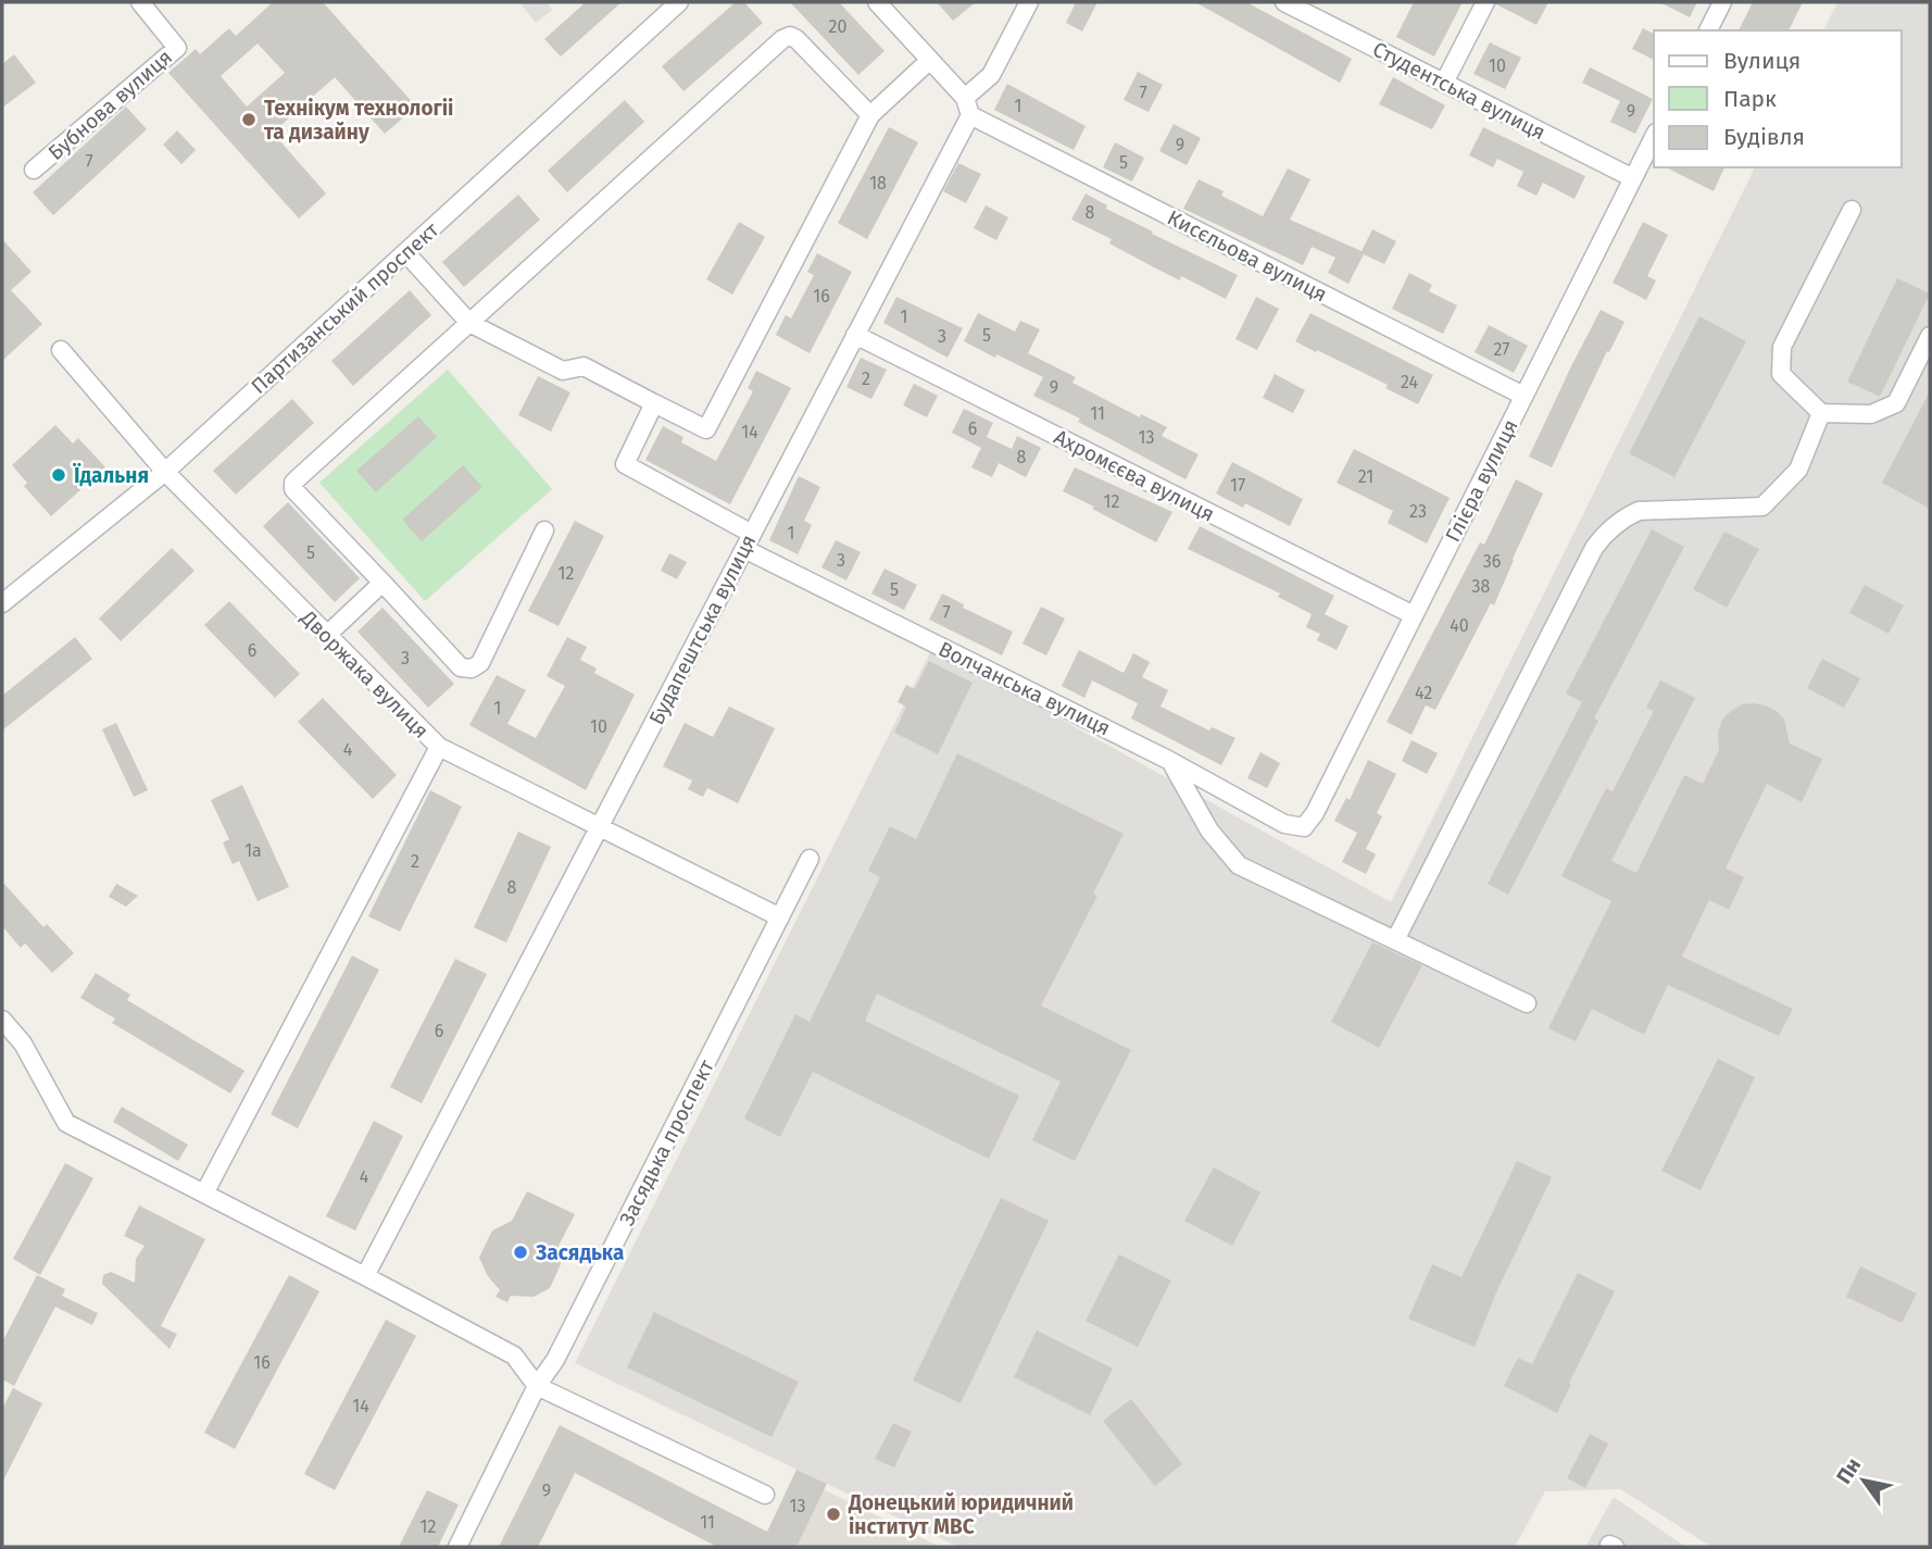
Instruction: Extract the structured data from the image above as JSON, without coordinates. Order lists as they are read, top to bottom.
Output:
{
  "streets": {
    "street": [
      "Студентська вулиця",
      "Бубнова вулиця",
      "Кисєльова вулиця",
      "Партизанський проспект",
      "Ахромєєва вулиця",
      "Глієра вулиця",
      "Будапештська вулиця",
      "Дворжака вулиця",
      "Волчанська вулиця",
      "Засядька проспект"
    ]
  },
  "crossings": [
    ["Студентська вулиця", "Глієра вулиця"],
    ["Кисєльова вулиця", "Глієра вулиця"],
    ["Кисєльова вулиця", "Будапештська вулиця"],
    ["Партизанський проспект", "Дворжака вулиця"],
    ["Ахромєєва вулиця", "Глієра вулиця"],
    ["Ахромєєва вулиця", "Будапештська вулиця"],
    ["Глієра вулиця", "Волчанська вулиця"],
    ["Будапештська вулиця", "Дворжака вулиця"],
    ["Будапештська вулиця", "Волчанська вулиця"],
    ["Дворжака вулиця", "Засядька проспект"]
  ],
  "places": [
    "Технікум технологіі та дизайну",
    "Їдальня",
    "Засядька",
    "Донецький юридичний інститут МВС"
  ],
  "house_numbers": [
    "20",
    "10",
    "7",
    "1",
    "9",
    "9",
    "7",
    "5",
    "18",
    "8",
    "16",
    "1",
    "5",
    "3",
    "27",
    "2",
    "24",
    "9",
    "11",
    "6",
    "14",
    "13",
    "8",
    "21",
    "17",
    "12",
    "23",
    "1",
    "5",
    "3",
    "36",
    "12",
    "38",
    "5",
    "7",
    "40",
    "6",
    "3",
    "42",
    "1",
    "10",
    "4",
    "1а",
    "2",
    "8",
    "6",
    "4",
    "16",
    "14",
    "9",
    "13",
    "11",
    "12"
  ],
  "legend": ["Вулиця", "Парк", "Будівля"],
  "north": "top left"
}
